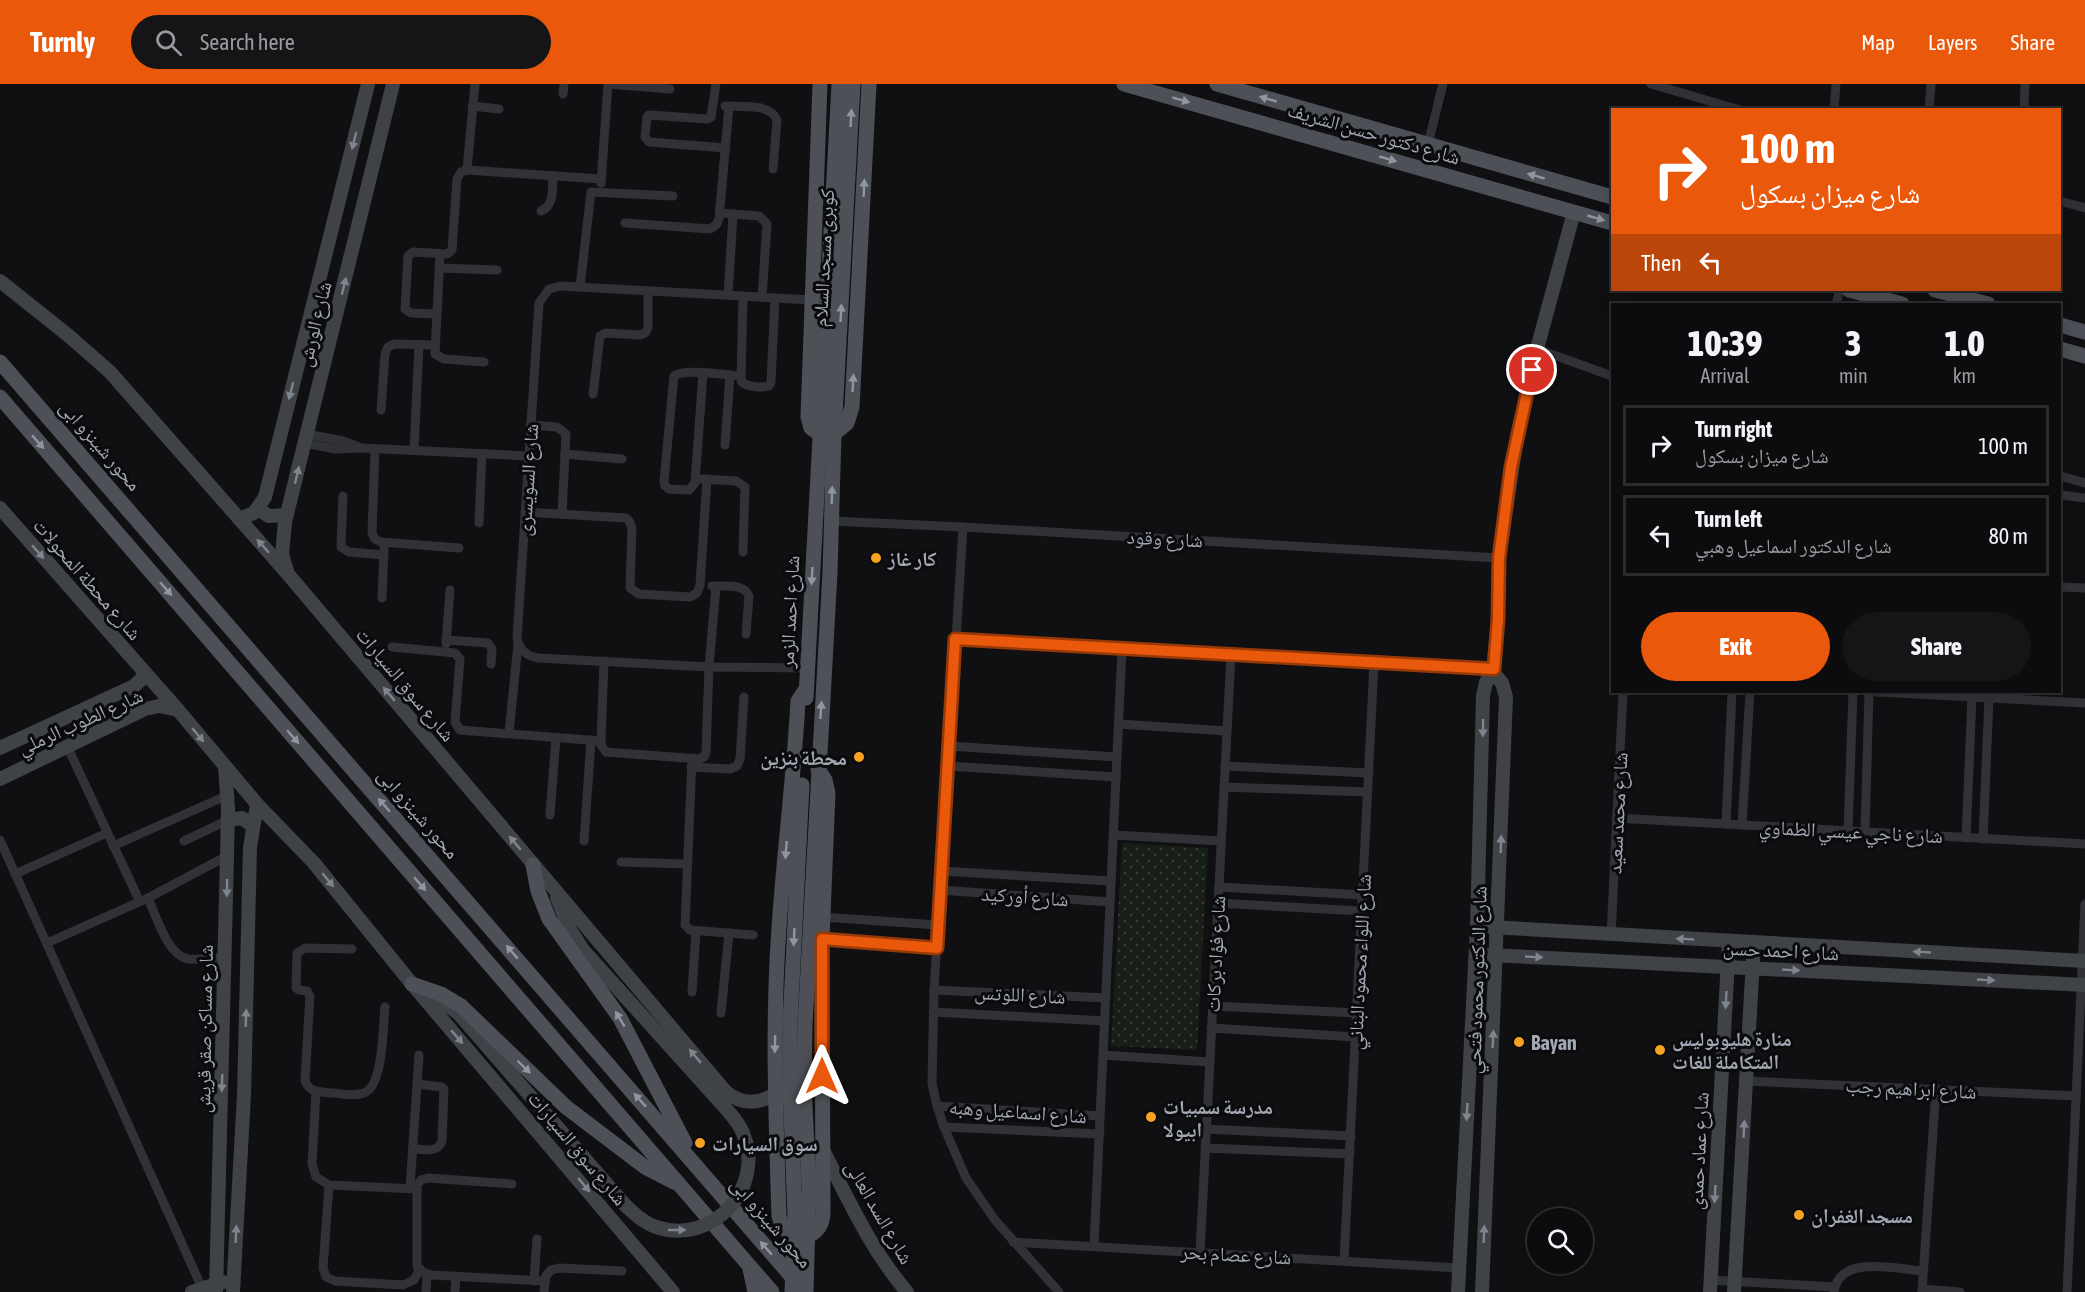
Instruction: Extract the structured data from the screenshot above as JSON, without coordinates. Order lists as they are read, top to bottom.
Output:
{
  "streets": {
    "main road": [
      "شارع دكتور حسن الشريف",
      "كوبرى مسجد السلام",
      "محور شينزو ابى",
      "شارع احمد الزمر"
    ],
    "street": [
      "شارع الورش",
      "شارع السويسرى",
      "شارع وقود",
      "شارع محطة المحولات",
      "شارع سوق السيارات",
      "شارع الطوب الرملي",
      "شارع محمد سعيد",
      "شارع ناجي عيسي الطماوي",
      "شارع أوركيد",
      "شارع احمد حسن",
      "شارع فؤاد بركات",
      "شارع اللواء محمود البناني",
      "شارع الدكتور محمود فتحي",
      "شارع اللوتس",
      "شارع مساكن صقر قريش",
      "شارع ابراهيم رجب",
      "شارع اسماعيل وهبه",
      "شارع عماد حمدى",
      "شارع السد العالى",
      "شارع عصام بحر"
    ]
  },
  "crossings": [
    ["شارع دكتور حسن الشريف", "شارع الدكتور محمود فتحي"],
    ["كوبرى مسجد السلام", "شارع احمد الزمر"],
    ["شارع الورش", "شارع سوق السيارات"],
    ["شارع السويسرى", "شارع احمد الزمر"],
    ["شارع وقود", "شارع احمد الزمر"],
    ["شارع وقود", "شارع الدكتور محمود فتحي"],
    ["شارع محطة المحولات", "شارع سوق السيارات"],
    ["شارع محطة المحولات", "شارع الطوب الرملي"],
    ["شارع احمد الزمر", "شارع سوق السيارات"],
    ["شارع احمد الزمر", "شارع السد العالى"],
    ["شارع سوق السيارات", "شارع الطوب الرملي"],
    ["شارع سوق السيارات", "شارع مساكن صقر قريش"],
    ["شارع محمد سعيد", "شارع ناجي عيسي الطماوي"],
    ["شارع محمد سعيد", "شارع احمد حسن"],
    ["شارع احمد حسن", "شارع الدكتور محمود فتحي"],
    ["شارع احمد حسن", "شارع عماد حمدى"],
    ["شارع فؤاد بركات", "شارع عصام بحر"],
    ["شارع اللواء محمود البناني", "شارع عصام بحر"],
    ["شارع الدكتور محمود فتحي", "شارع عصام بحر"]
  ],
  "one_way": ["شارع محطة المحولات"],
  "places": [
    "كار غاز",
    "محطة بنزين",
    "Bayan",
    "منارة هليوبوليس المتكاملة للغات",
    "مدرسة سمبيات ابيولا",
    "سوق السيارات",
    "مسجد الغفران"
  ],
  "page": {
    "header": "Turnly",
    "search": "Search here",
    "nav": ["Map", "Layers", "Share"],
    "turn": ["100 m", "شارع ميزان بسكول"],
    "then": "Then",
    "eta": [
      "10:39",
      "Arrival",
      "3",
      "min",
      "1.0",
      "km"
    ],
    "list": [
      {
        "name": "Turn right",
        "note": "شارع ميزان بسكول",
        "value": "100 m"
      },
      {
        "name": "Turn left",
        "note": "شارع الدكتور اسماعيل وهبي",
        "value": "80 m"
      }
    ],
    "buttons": ["Exit", "Share"]
  }
}
